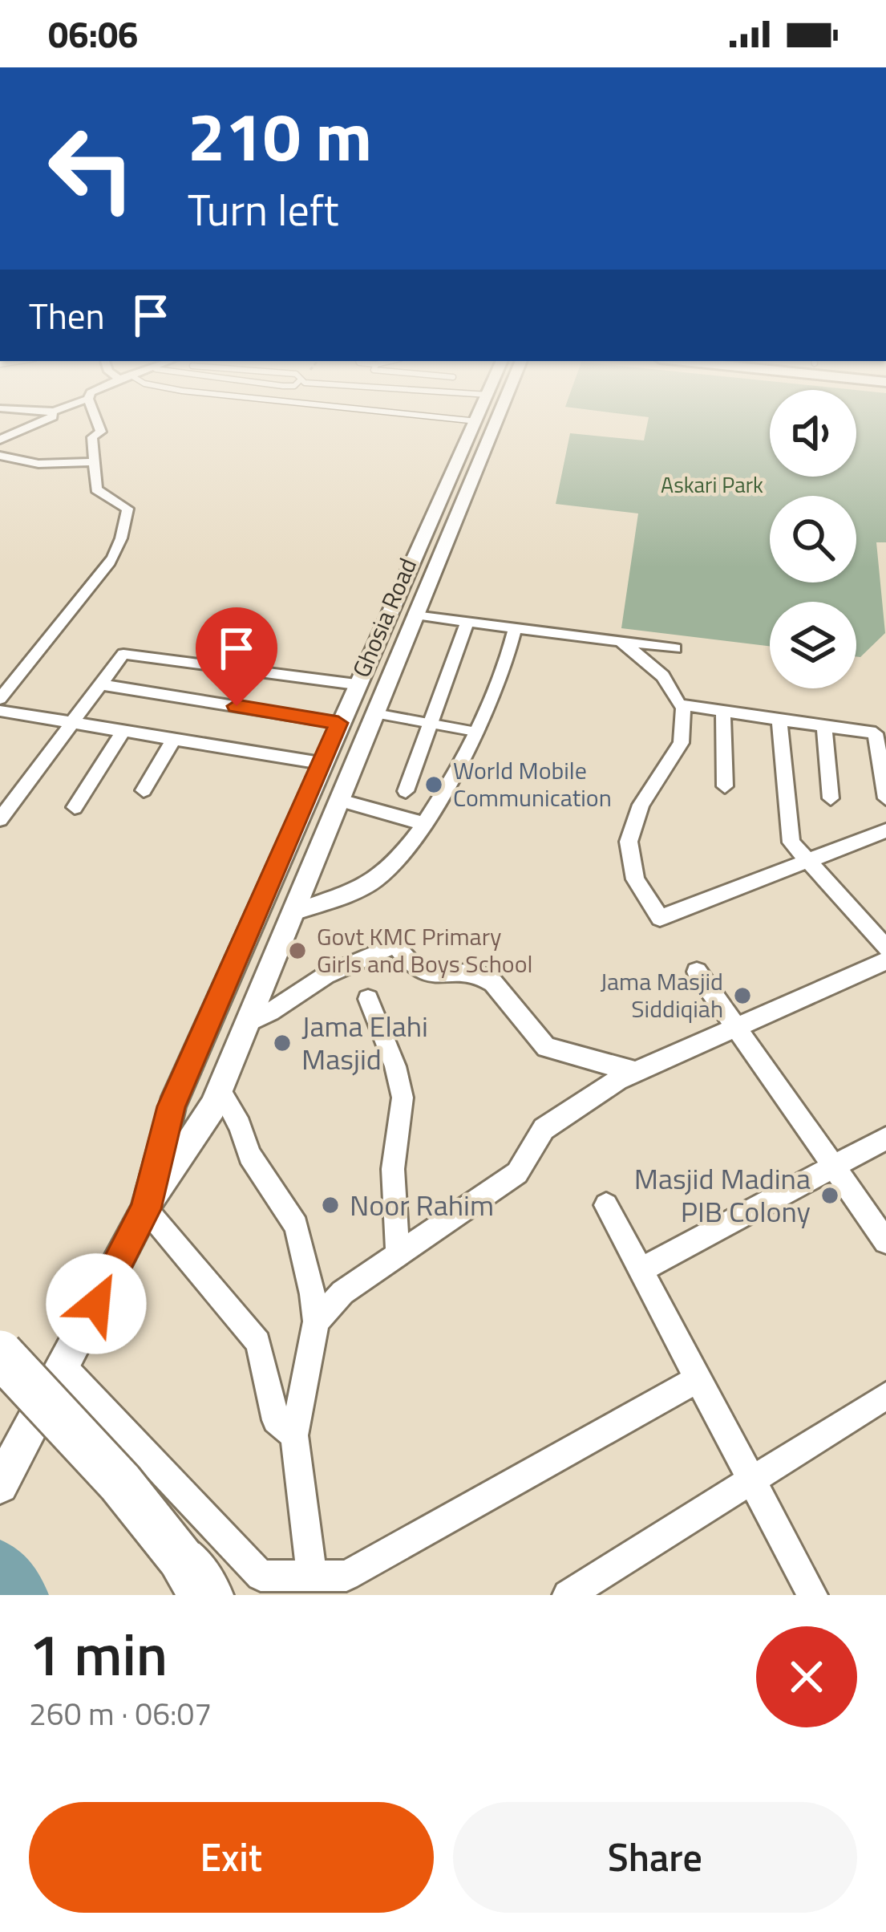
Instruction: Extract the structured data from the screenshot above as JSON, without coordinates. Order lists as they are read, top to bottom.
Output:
{
  "streets": {
    "main road": ["Ghosia Road"]
  },
  "parks": ["Askari Park"],
  "places": [
    "World Mobile Communication",
    "Govt KMC Primary Girls and Boys School",
    "Jama Masjid Siddiqiah",
    "Jama Elahi Masjid",
    "Masjid Madina PIB Colony",
    "Noor Rahim"
  ],
  "page": {
    "status": "06:06",
    "turn": ["210 m", "Turn left"],
    "then": "Then",
    "heading": ["1 min", "260 m · 06:07"],
    "buttons": ["Exit", "Share"]
  }
}
